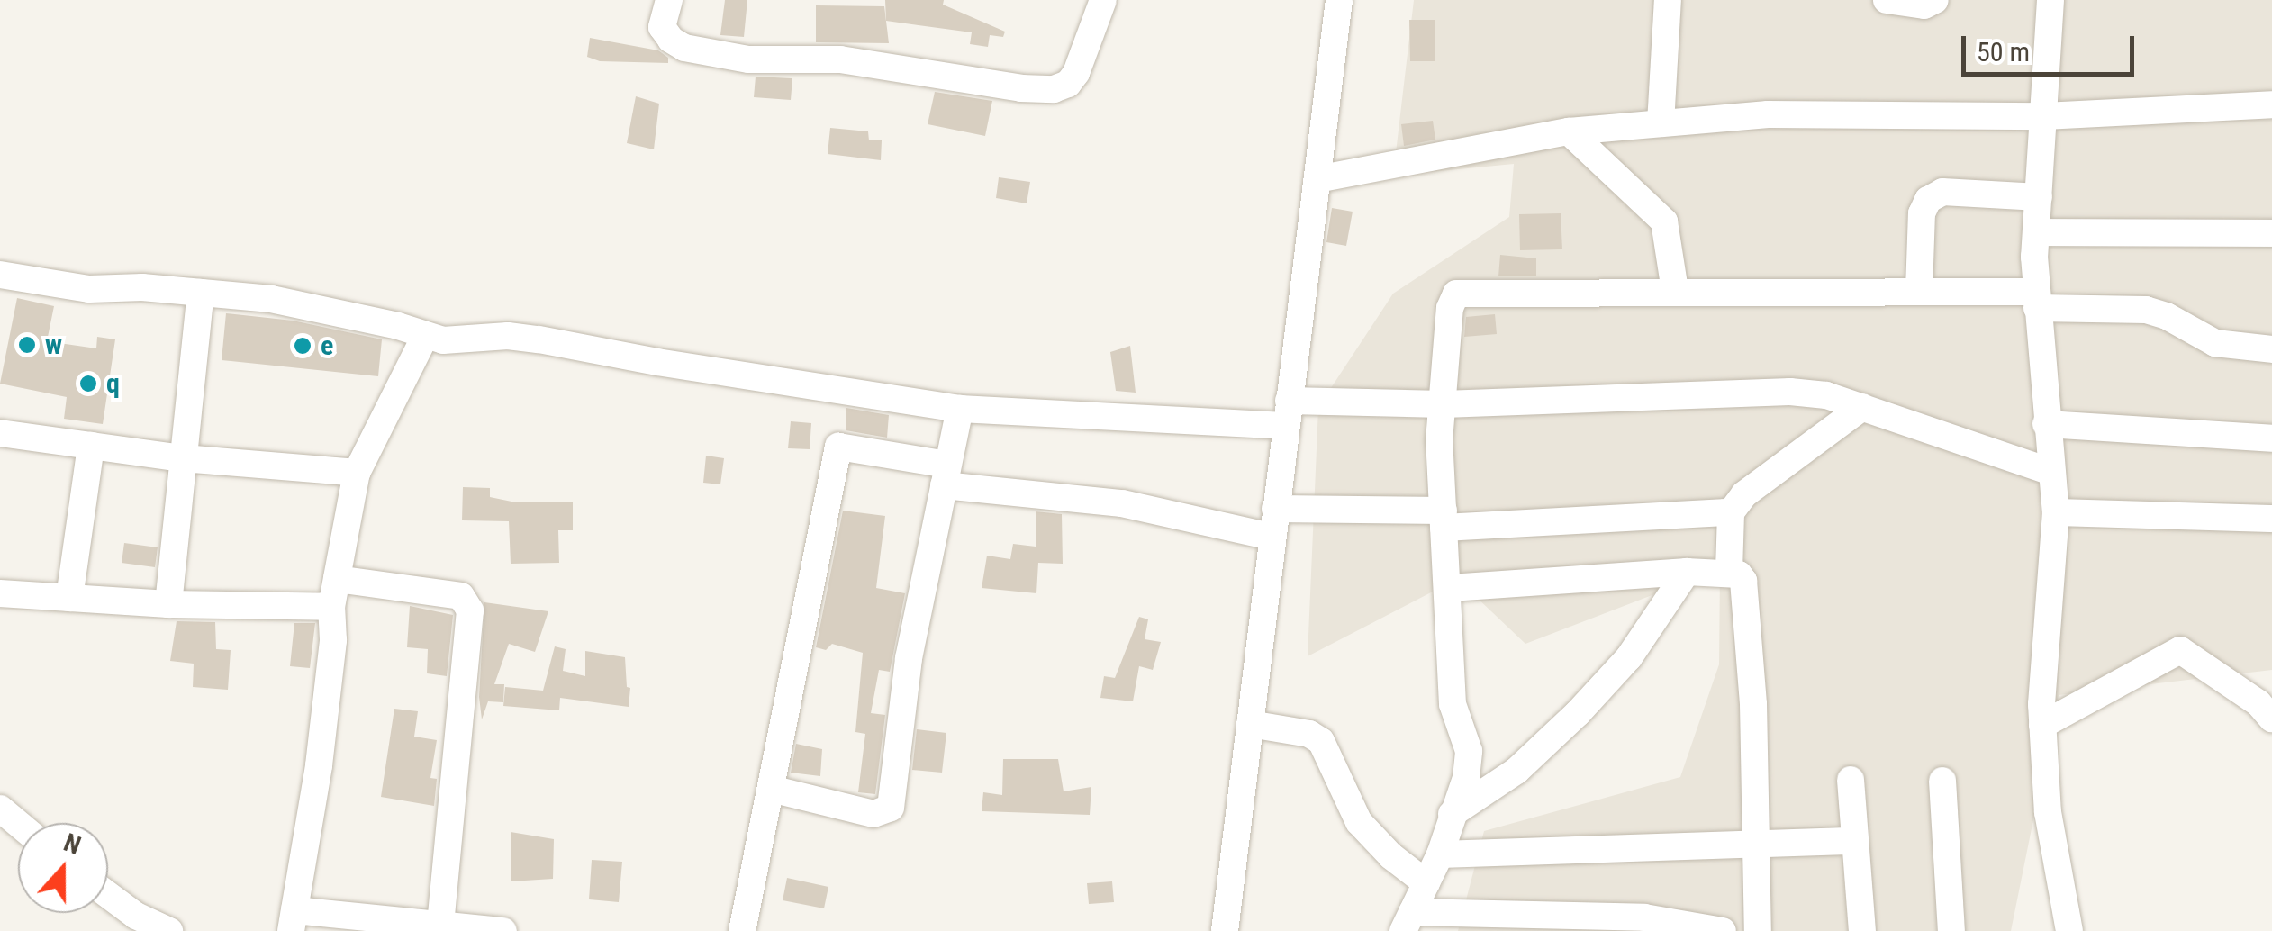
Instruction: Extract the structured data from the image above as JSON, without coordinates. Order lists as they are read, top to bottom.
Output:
{
  "places": ["w", "e", "q"],
  "scale_bar": "50 m",
  "north": "top"
}
